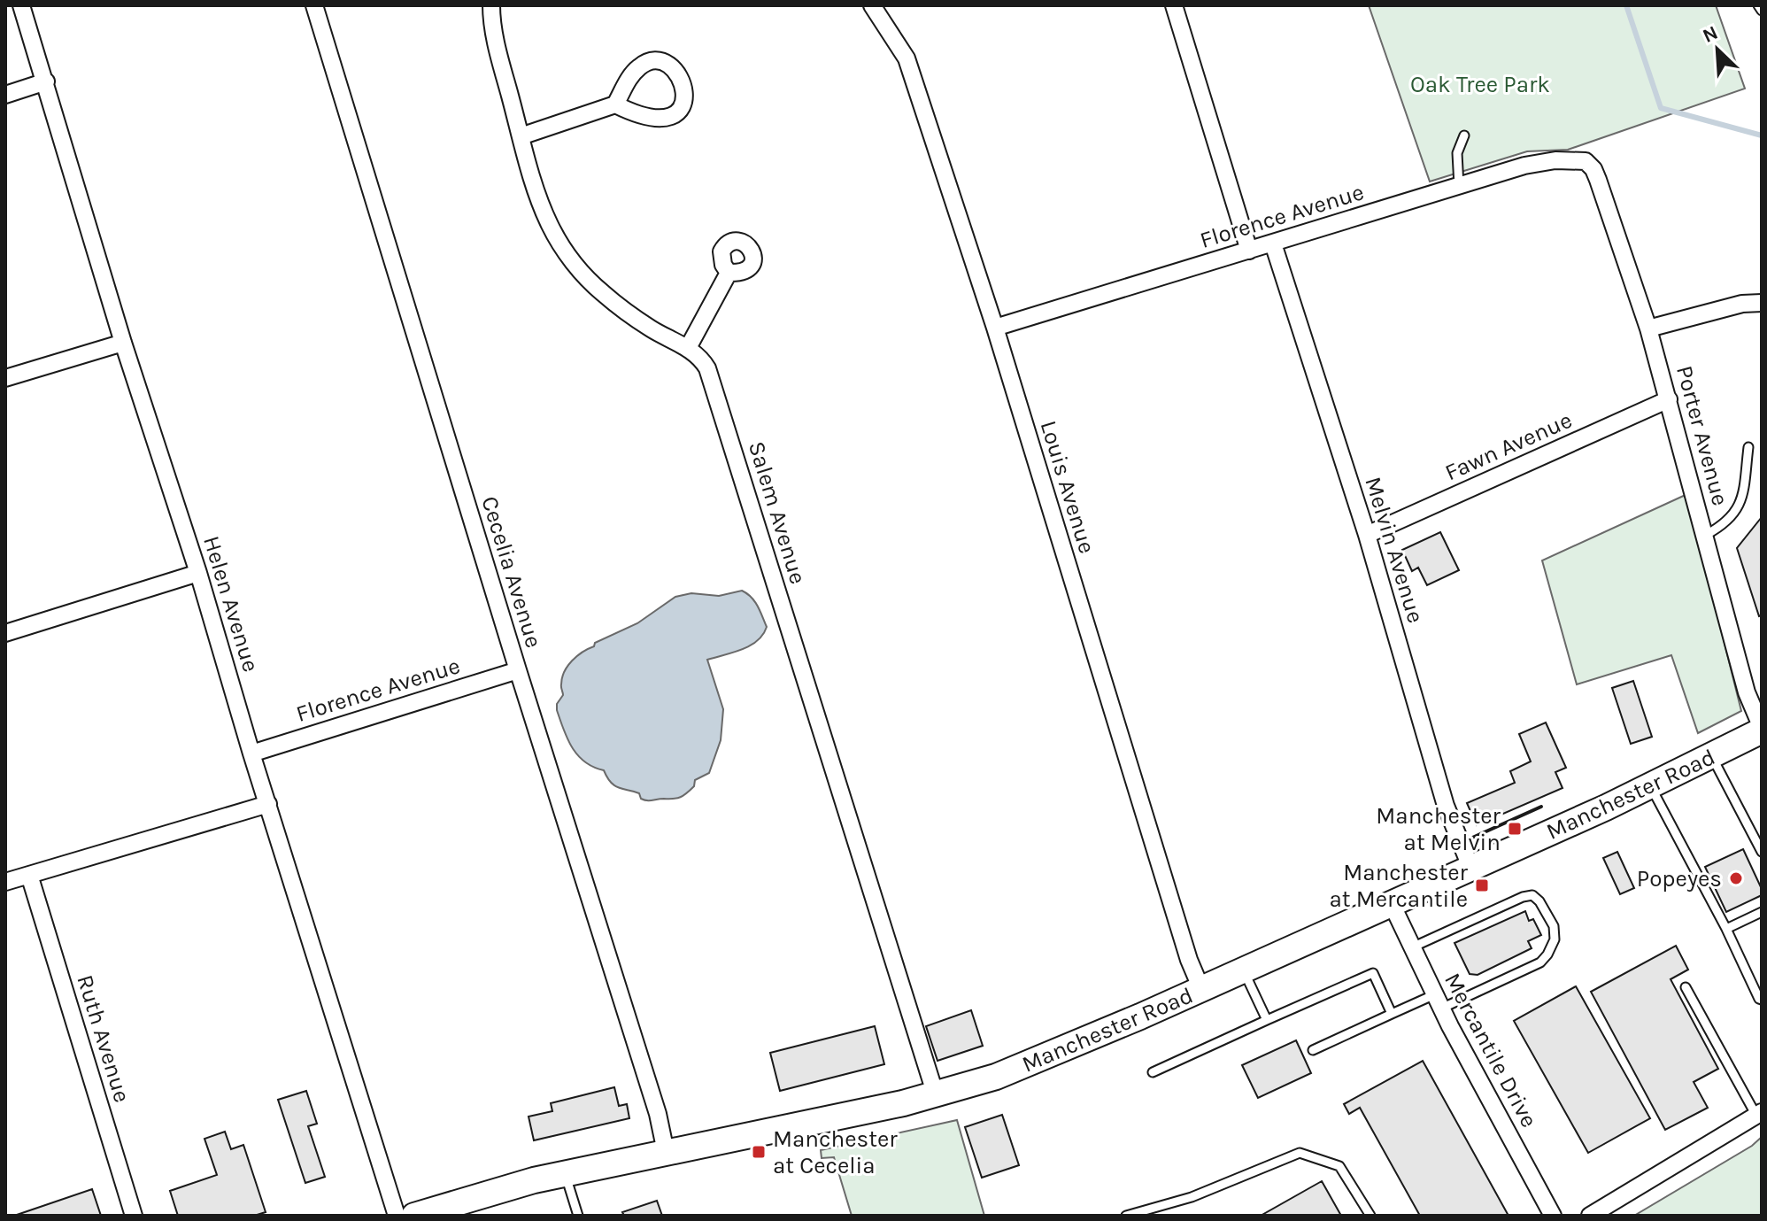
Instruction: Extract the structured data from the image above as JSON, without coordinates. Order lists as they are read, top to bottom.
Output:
{
  "streets": {
    "main road": ["Manchester Road"],
    "street": [
      "Florence Avenue",
      "Porter Avenue",
      "Fawn Avenue",
      "Louis Avenue",
      "Salem Avenue",
      "Melvin Avenue",
      "Cecelia Avenue",
      "Helen Avenue",
      "Ruth Avenue",
      "Mercantile Drive"
    ]
  },
  "crossings": [
    ["Florence Avenue", "Porter Avenue"],
    ["Florence Avenue", "Louis Avenue"],
    ["Florence Avenue", "Melvin Avenue"],
    ["Florence Avenue", "Cecelia Avenue"],
    ["Florence Avenue", "Helen Avenue"],
    ["Porter Avenue", "Fawn Avenue"],
    ["Porter Avenue", "Manchester Road"],
    ["Fawn Avenue", "Melvin Avenue"],
    ["Louis Avenue", "Manchester Road"],
    ["Salem Avenue", "Manchester Road"],
    ["Melvin Avenue", "Manchester Road"],
    ["Cecelia Avenue", "Manchester Road"],
    ["Manchester Road", "Mercantile Drive"]
  ],
  "parks": ["Oak Tree Park"],
  "places": {
    "transit": ["Manchester at Melvin", "Manchester at Mercantile", "Manchester at Cecelia"],
    "other": ["Popeyes"]
  },
  "north": "top left"
}
